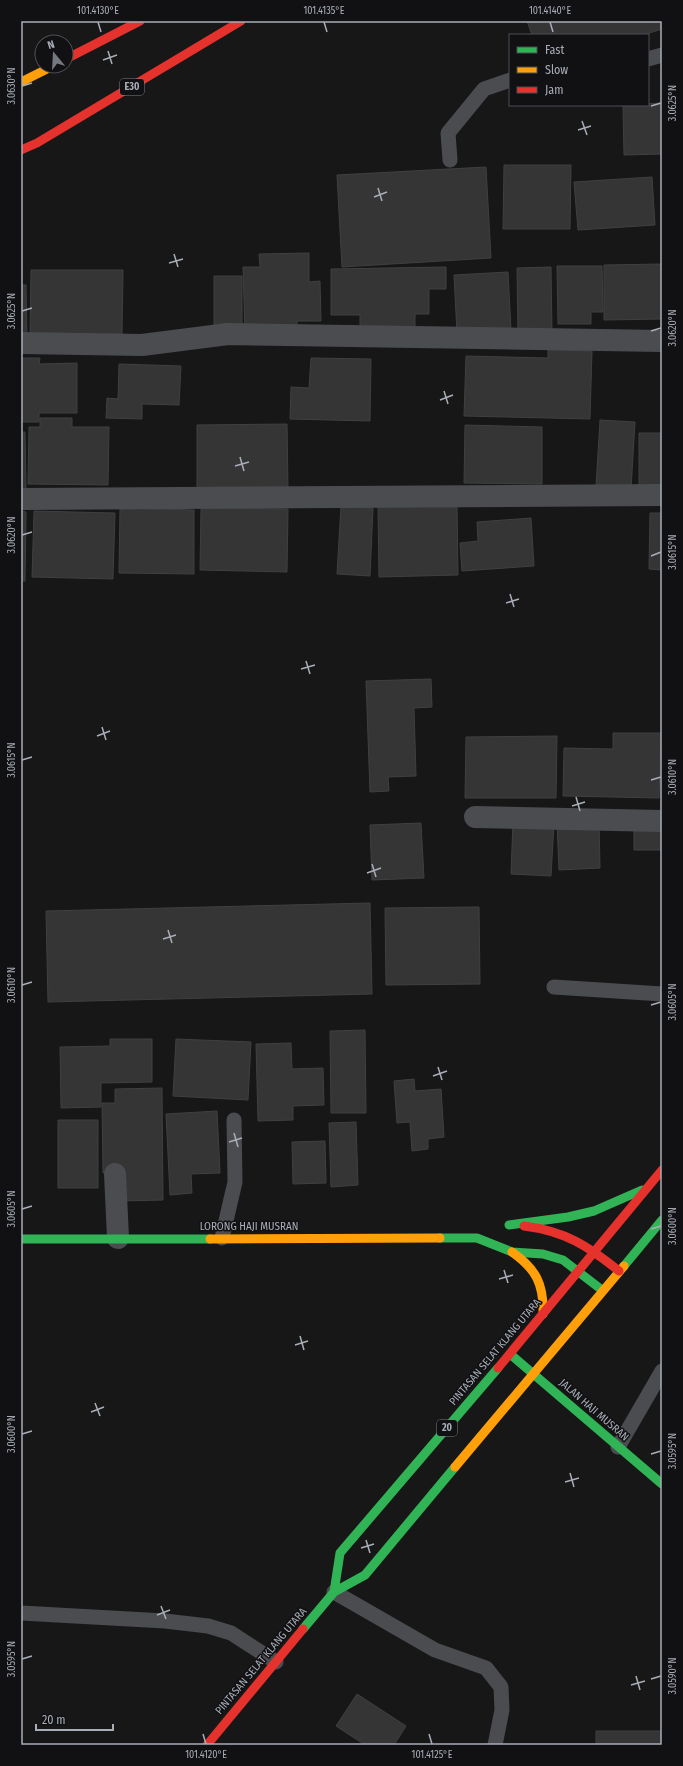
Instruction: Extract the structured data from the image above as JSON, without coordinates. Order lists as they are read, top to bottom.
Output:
{
  "streets": {
    "main road": [
      "E30",
      "LORONG HAJI MUSRAN",
      "PINTASAN SELAT KLANG UTARA",
      "JALAN HAJI MUSRAN",
      "20"
    ]
  },
  "crossings": [
    ["LORONG HAJI MUSRAN", "PINTASAN SELAT KLANG UTARA"],
    ["PINTASAN SELAT KLANG UTARA", "JALAN HAJI MUSRAN"]
  ],
  "legend": ["Fast", "Slow", "Jam"],
  "scale_bar": "20 m",
  "north": "top",
  "coordinates": [
    "101.4130°E",
    "101.4135°E",
    "101.4140°E",
    "3.0630°N",
    "3.0625°N",
    "3.0620°N",
    "3.0615°N",
    "3.0610°N",
    "3.0605°N",
    "3.0600°N",
    "3.0595°N",
    "3.0590°N",
    "101.4120°E",
    "101.4125°E"
  ]
}
